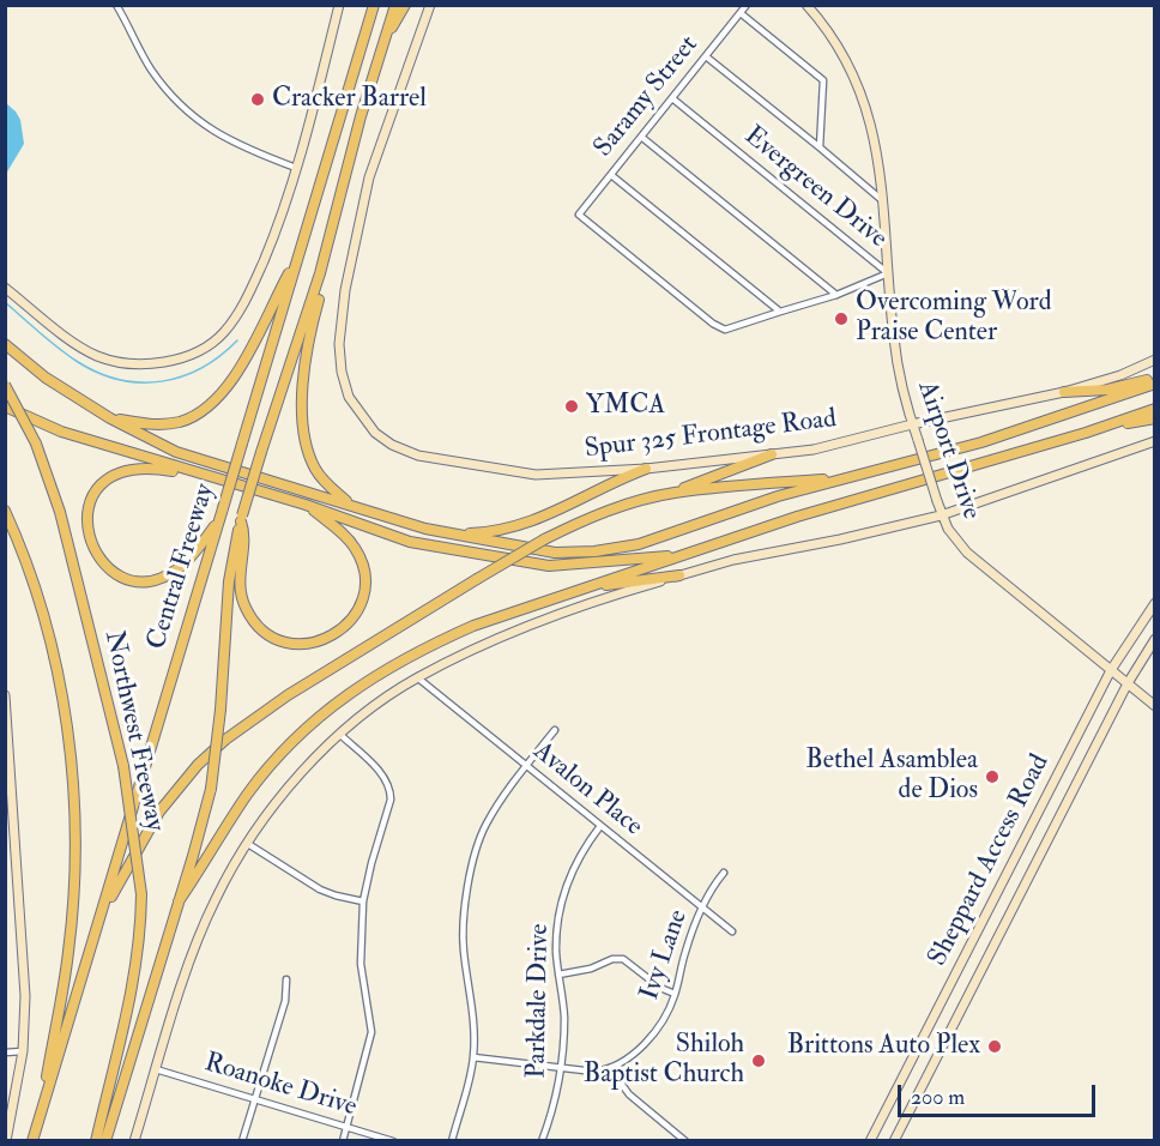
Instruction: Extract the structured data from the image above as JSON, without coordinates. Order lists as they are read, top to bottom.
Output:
{
  "streets": {
    "highway": ["Central Freeway", "Northwest Freeway"],
    "main road": ["Spur 325 Frontage Road", "Airport Drive", "Sheppard Access Road"],
    "street": [
      "Saramy Street",
      "Evergreen Drive",
      "Avalon Place",
      "Ivy Lane",
      "Parkdale Drive",
      "Roanoke Drive"
    ]
  },
  "crossings": [
    ["Saramy Street", "Evergreen Drive"],
    ["Evergreen Drive", "Airport Drive"],
    ["Spur 325 Frontage Road", "Airport Drive"],
    ["Airport Drive", "Sheppard Access Road"],
    ["Avalon Place", "Ivy Lane"],
    ["Avalon Place", "Parkdale Drive"]
  ],
  "places": [
    "Cracker Barrel",
    "Overcoming Word Praise Center",
    "YMCA",
    "Bethel Asamblea de Dios",
    "Brittons Auto Plex",
    "Shiloh Baptist Church"
  ],
  "scale_bar": "200 m"
}
